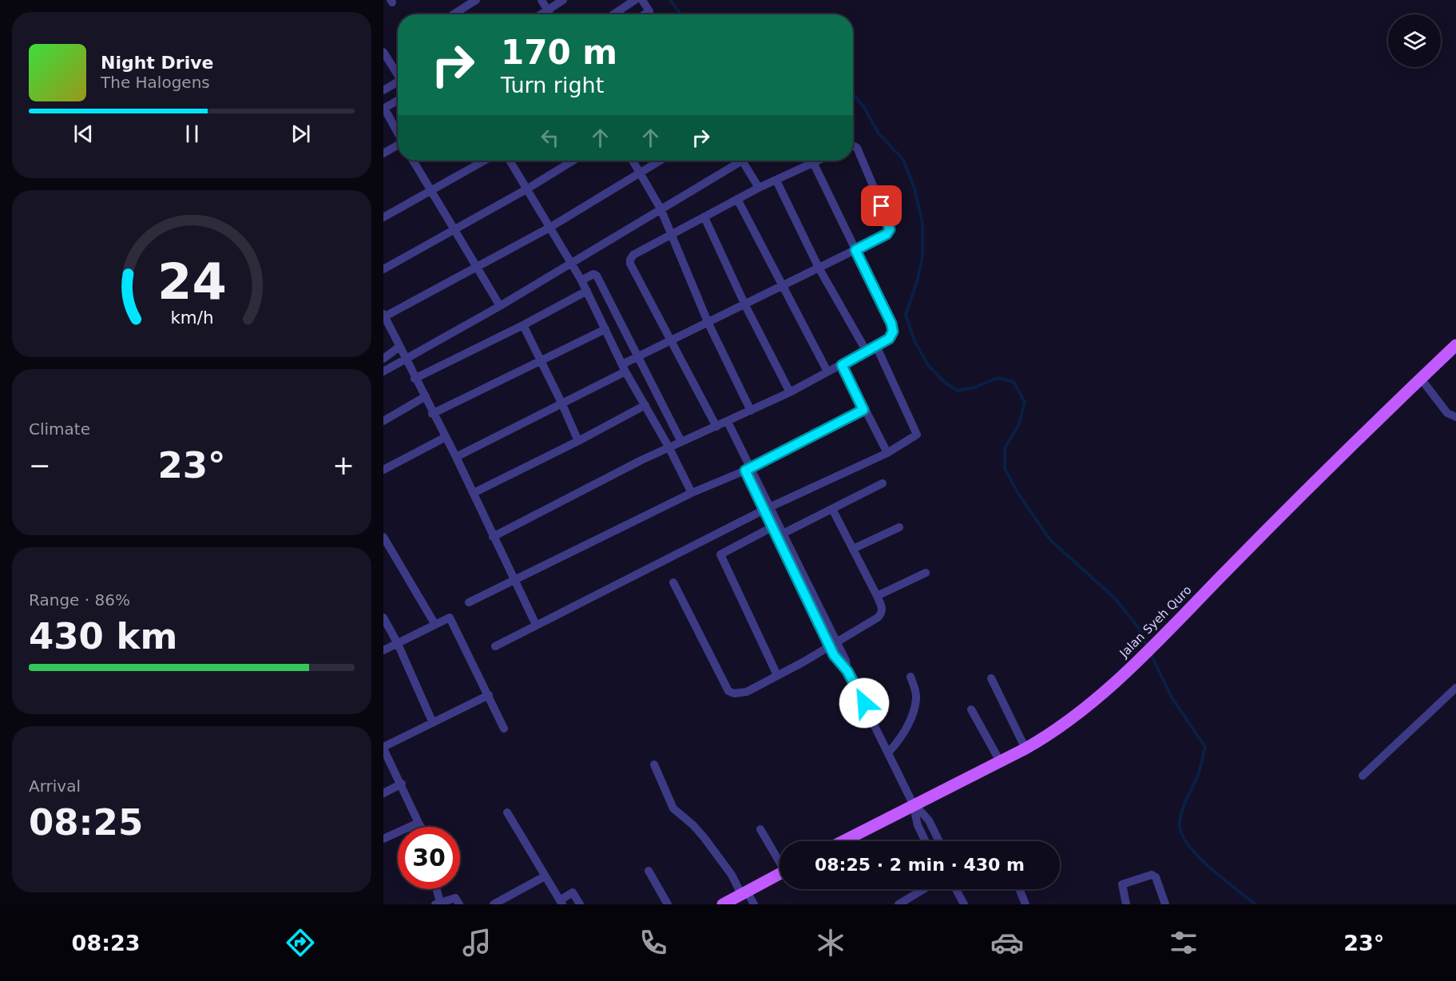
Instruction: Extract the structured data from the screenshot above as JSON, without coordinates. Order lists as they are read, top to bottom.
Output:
{
  "streets": {
    "main road": ["Jalan Syeh Quro"]
  },
  "page": {
    "turn": ["170 m", "Turn right"],
    "song": ["Night Drive", "The Halogens"],
    "tile": [
      "Climate",
      ["Range · 86%", "430 km"],
      ["Arrival", "08:25"]
    ],
    "heat": ["−", "23°", "+"],
    "limit": "30",
    "trip": "08:25 · 2 min · 430 m",
    "tabs": ["08:23", "23°"],
    "gauge": ["24", "km/h"]
  }
}
